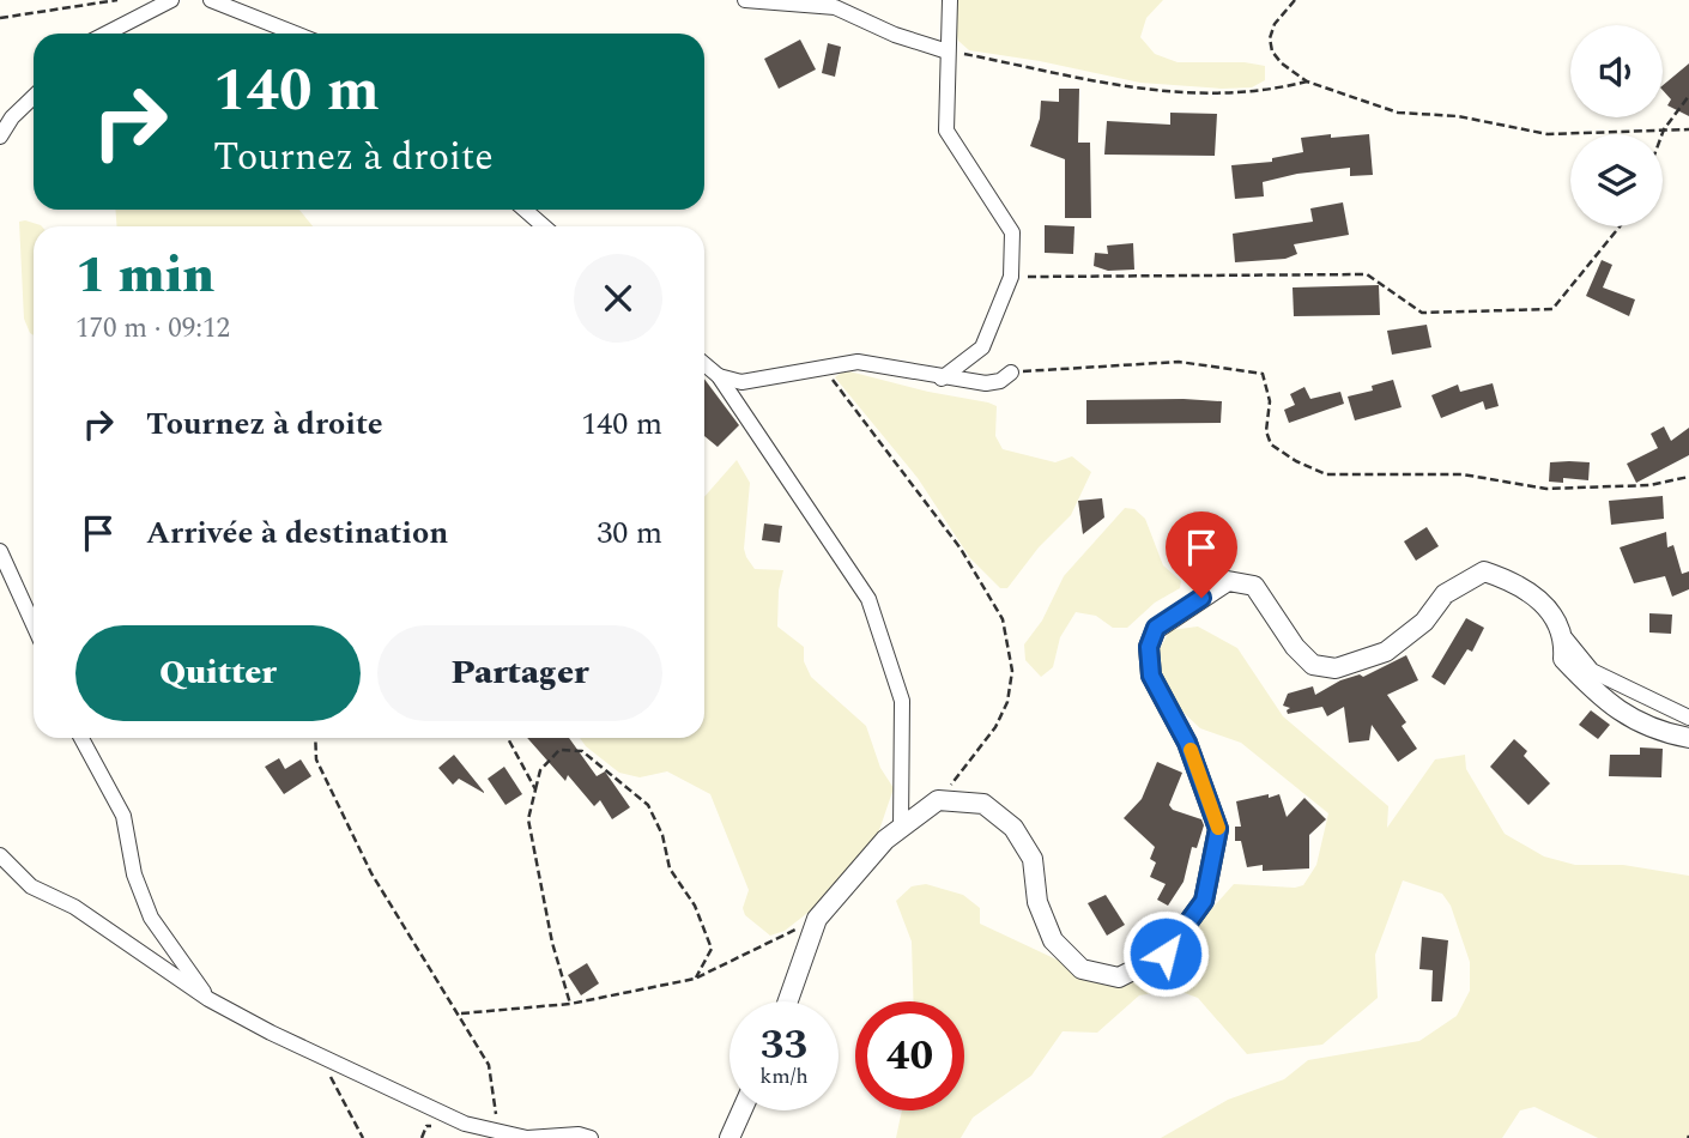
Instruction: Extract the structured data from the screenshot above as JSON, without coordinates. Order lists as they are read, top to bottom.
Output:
{
  "page": {
    "turn": ["140 m", "Tournez à droite"],
    "heading": ["1 min", "170 m · 09:12"],
    "list": [
      {
        "name": "Tournez à droite",
        "value": "140 m"
      },
      {
        "name": "Arrivée à destination",
        "value": "30 m"
      }
    ],
    "buttons": ["Quitter", "Partager"],
    "speed": "33 km/h",
    "limit": "40"
  }
}
